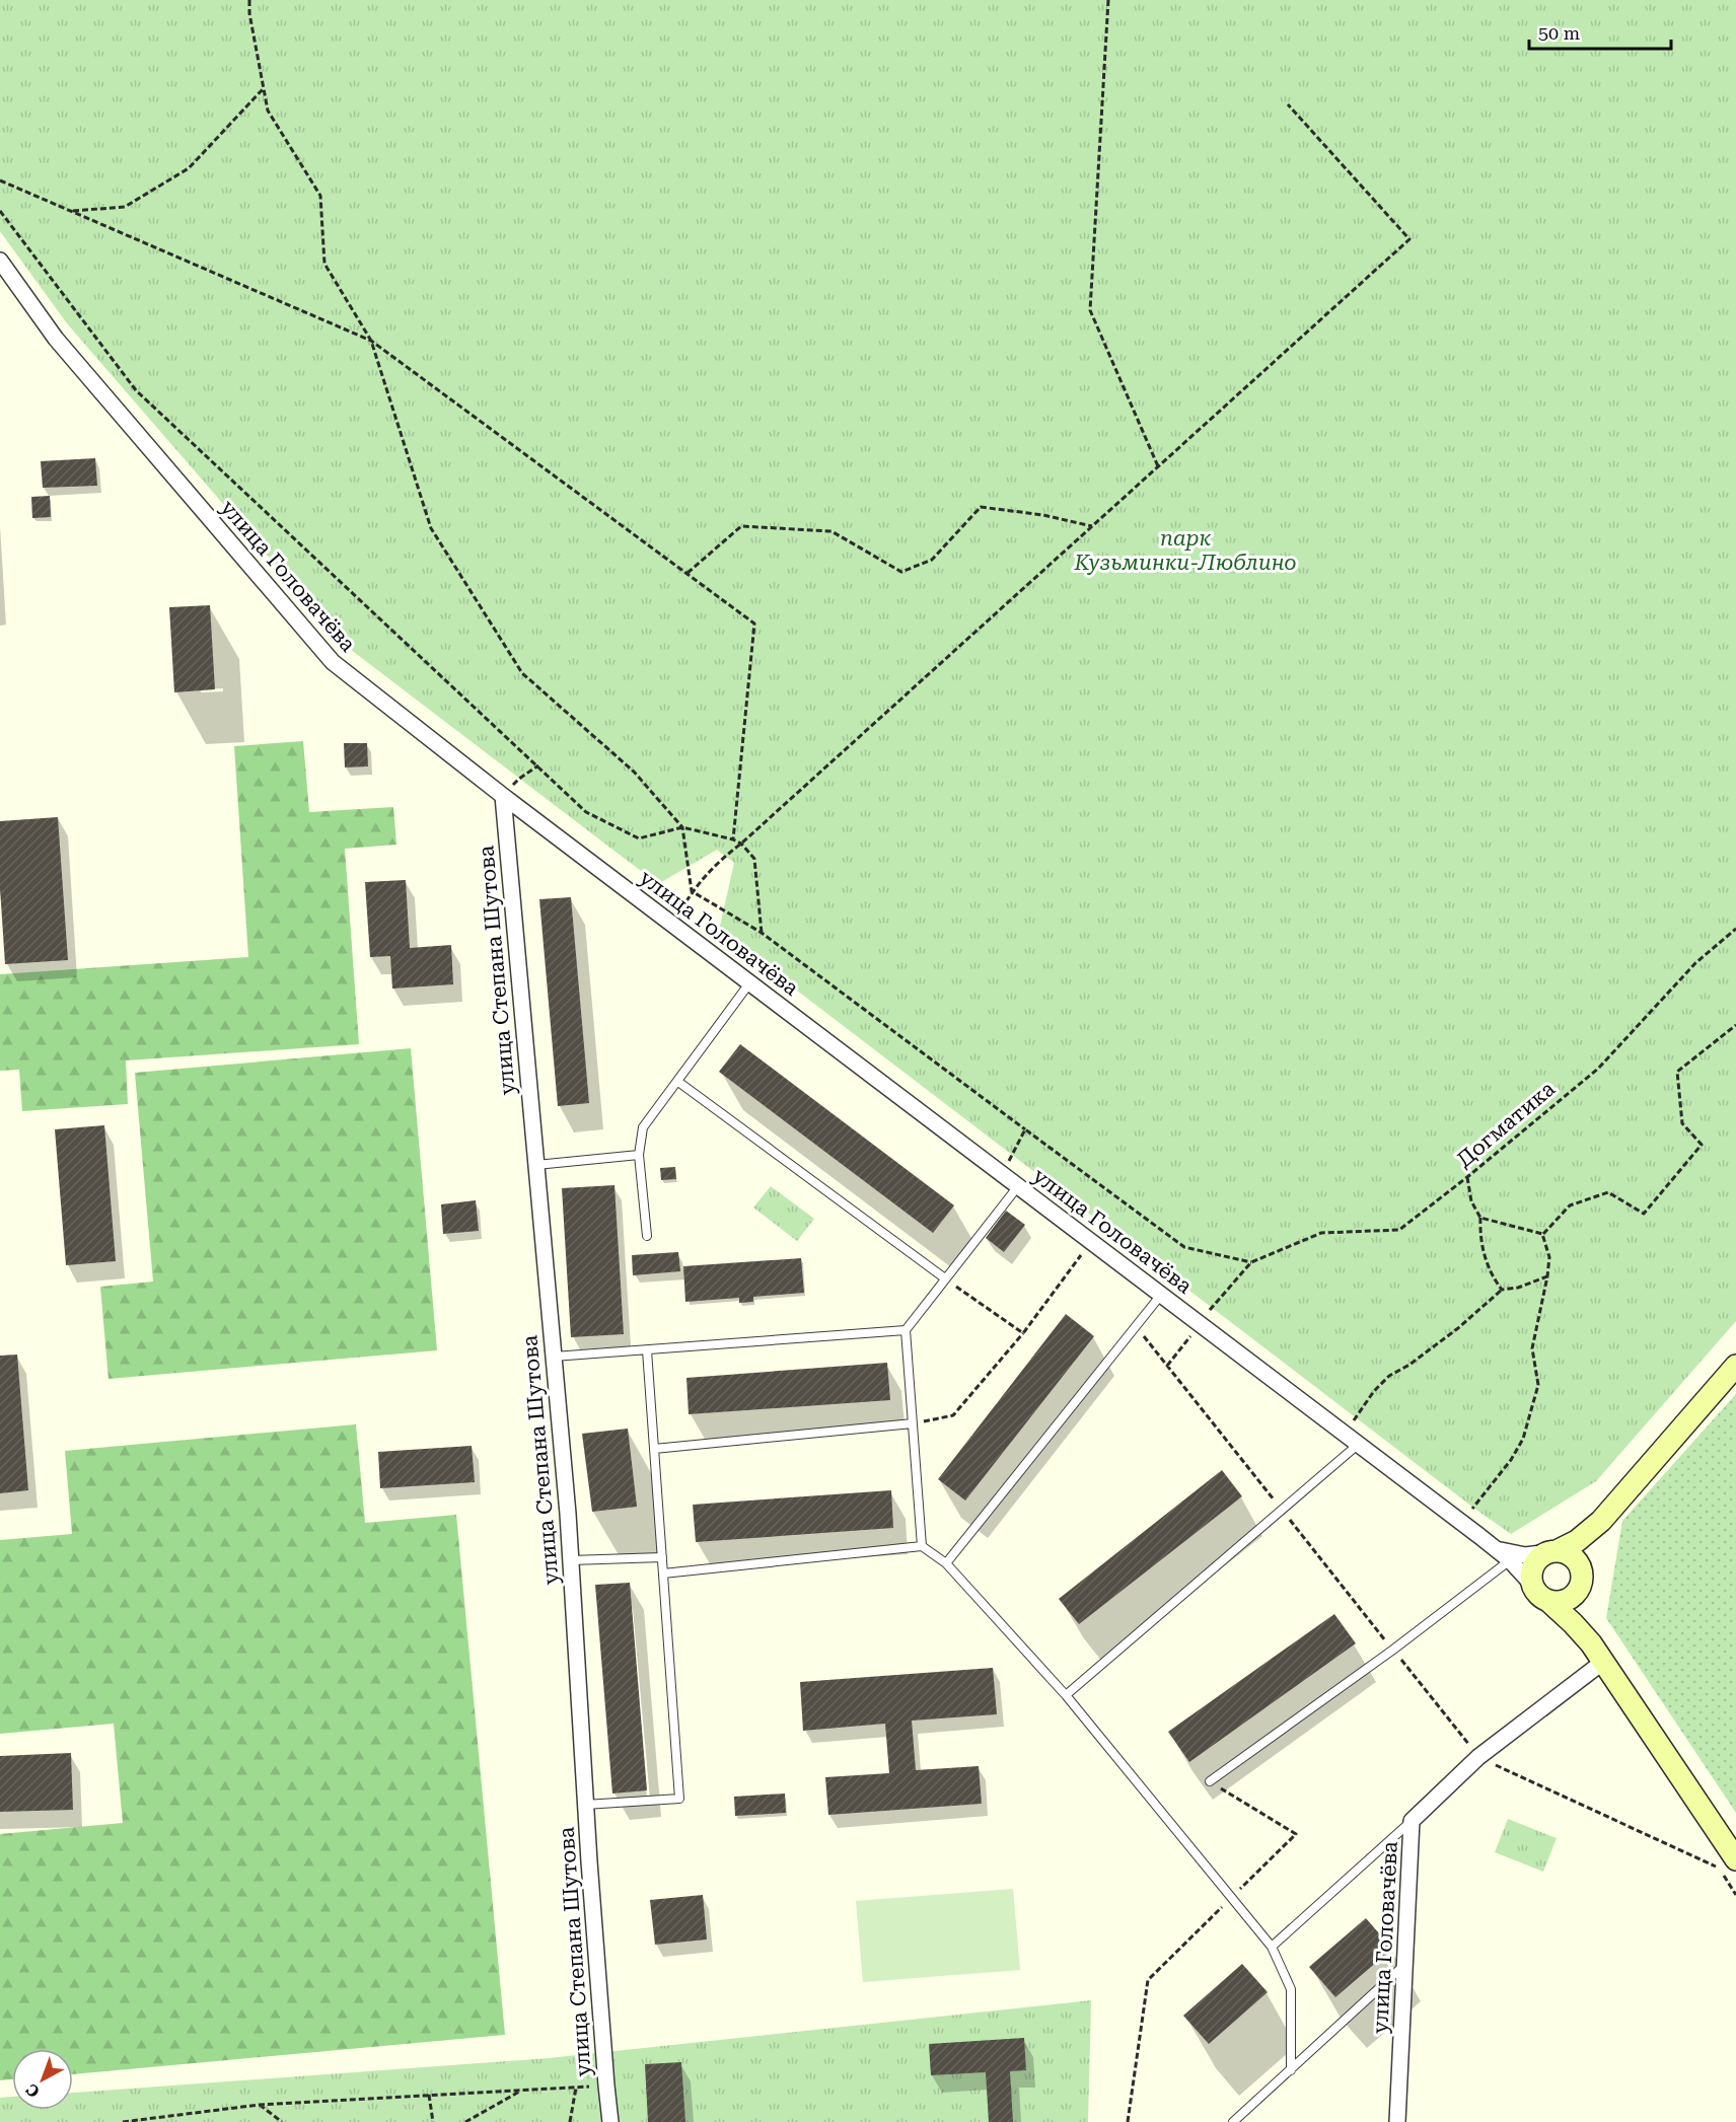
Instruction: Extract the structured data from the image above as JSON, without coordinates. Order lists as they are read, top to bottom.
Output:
{
  "streets": {
    "street": ["улица Головачёва", "улица Степана Шутова"],
    "path": ["Догматика"]
  },
  "crossings": [
    ["улица Головачёва", "улица Степана Шутова"]
  ],
  "parks": ["парк Кузьминки-Люблино"],
  "scale_bar": "50 m",
  "north": "bottom left"
}
